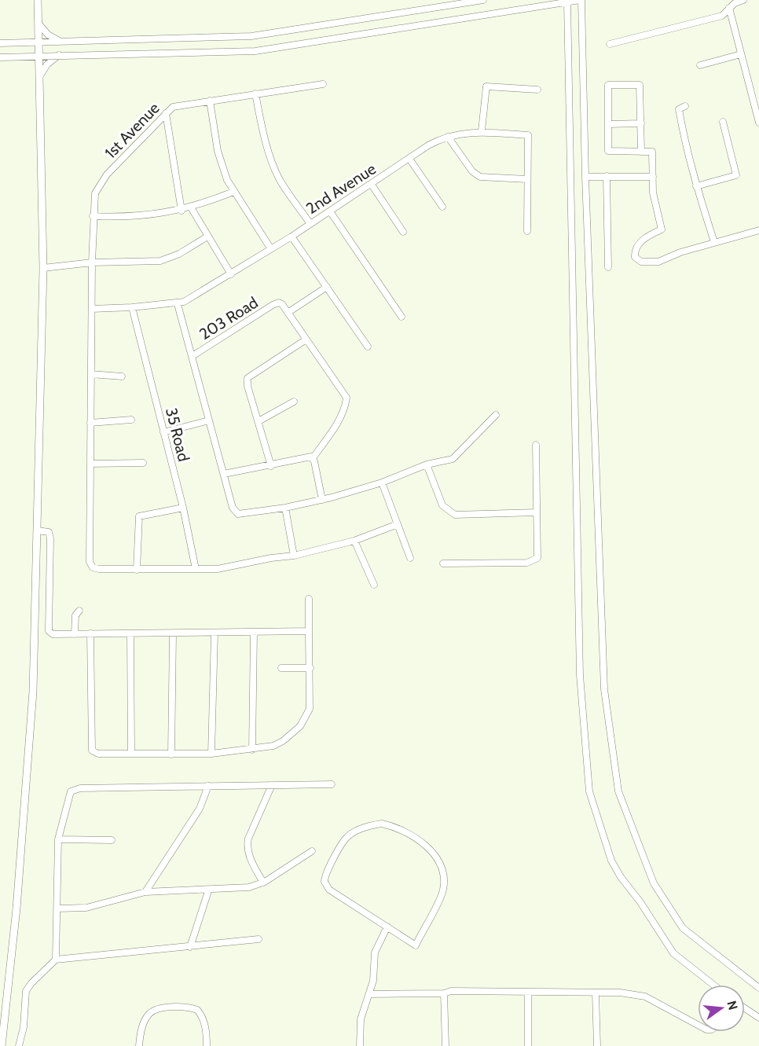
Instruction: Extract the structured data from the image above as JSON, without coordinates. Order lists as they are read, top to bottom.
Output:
{
  "streets": {
    "street": [
      "1st Avenue",
      "2nd Avenue",
      "203 Road",
      "35 Road"
    ]
  },
  "crossings": [
    ["1st Avenue", "2nd Avenue"],
    ["2nd Avenue", "35 Road"]
  ],
  "north": "right"
}
